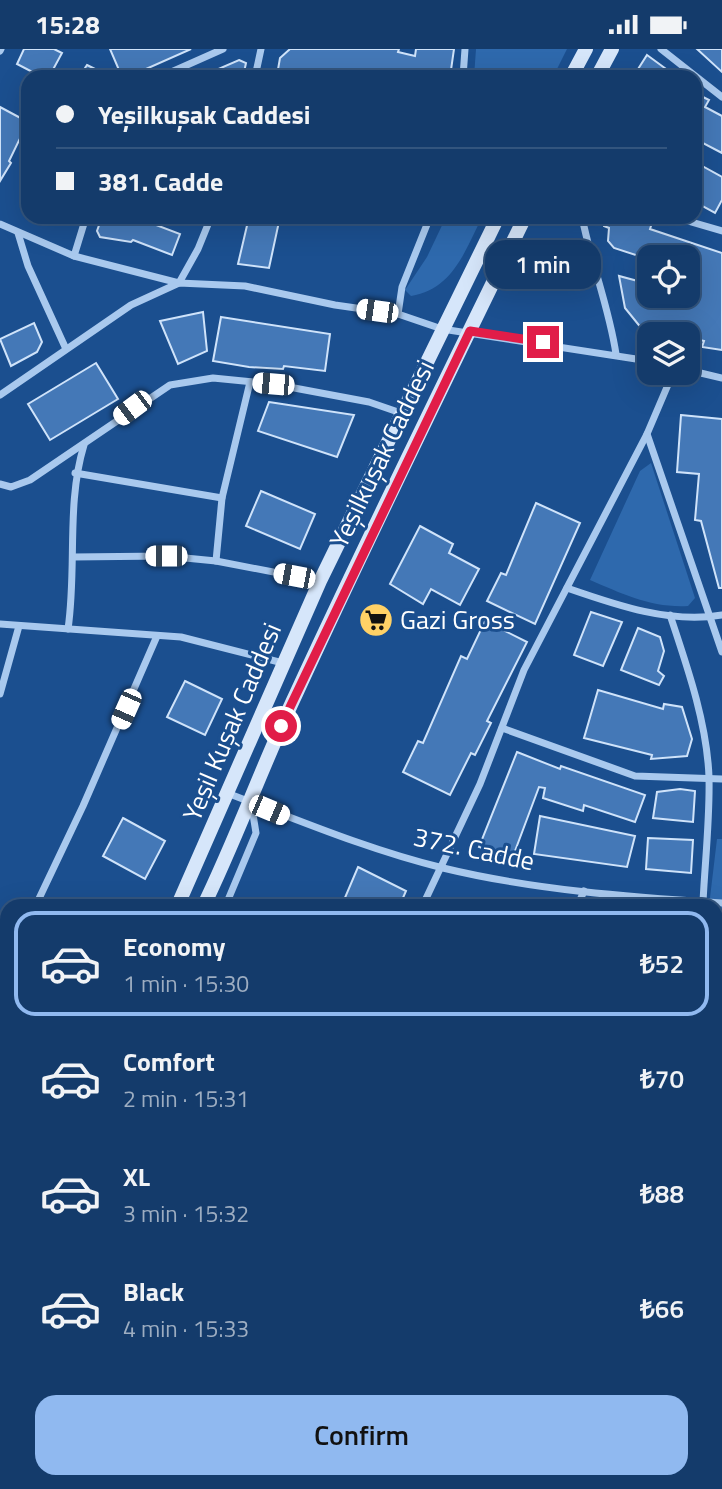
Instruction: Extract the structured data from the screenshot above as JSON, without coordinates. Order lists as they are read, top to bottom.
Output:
{
  "streets": {
    "main road": ["Yeşilkuşak Caddesi", "Yeşil Kuşak Caddesi"],
    "street": ["372. Cadde"]
  },
  "crossings": [
    ["Yeşilkuşak Caddesi", "372. Cadde"],
    ["Yeşil Kuşak Caddesi", "372. Cadde"]
  ],
  "places": {
    "supermarket": ["Gazi Gross"]
  },
  "page": {
    "status": "15:28",
    "banner": ["Yeşilkuşak Caddesi", "381. Cadde"],
    "bubble": "1 min",
    "list": [
      {
        "name": "Economy",
        "note": "1 min · 15:30",
        "value": "₺52"
      },
      {
        "name": "Comfort",
        "note": "2 min · 15:31",
        "value": "₺70"
      },
      {
        "name": "XL",
        "note": "3 min · 15:32",
        "value": "₺88"
      },
      {
        "name": "Black",
        "note": "4 min · 15:33",
        "value": "₺66"
      }
    ],
    "buttons": "Confirm"
  }
}
